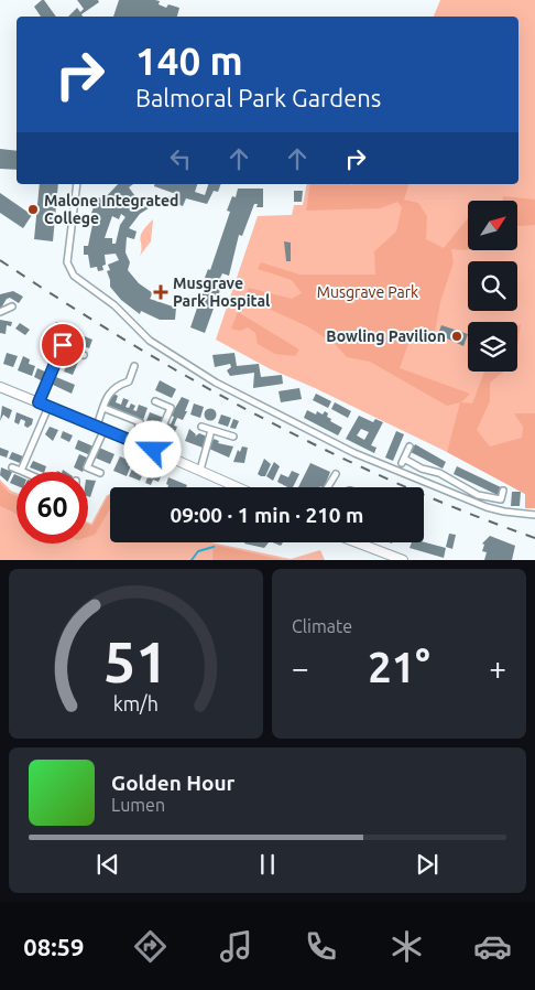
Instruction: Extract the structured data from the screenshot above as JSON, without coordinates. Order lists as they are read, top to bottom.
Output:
{
  "parks": ["Musgrave Park"],
  "places": {
    "other": ["Malone Integrated College", "Bowling Pavilion"],
    "health": ["Musgrave Park Hospital"]
  },
  "north": "top right",
  "page": {
    "turn": ["140 m", "Balmoral Park Gardens"],
    "limit": "60",
    "trip": "09:00 · 1 min · 210 m",
    "tile": "Climate",
    "heat": ["−", "21°", "+"],
    "song": ["Golden Hour", "Lumen"],
    "tabs": "08:59",
    "gauge": ["51", "km/h"]
  }
}
